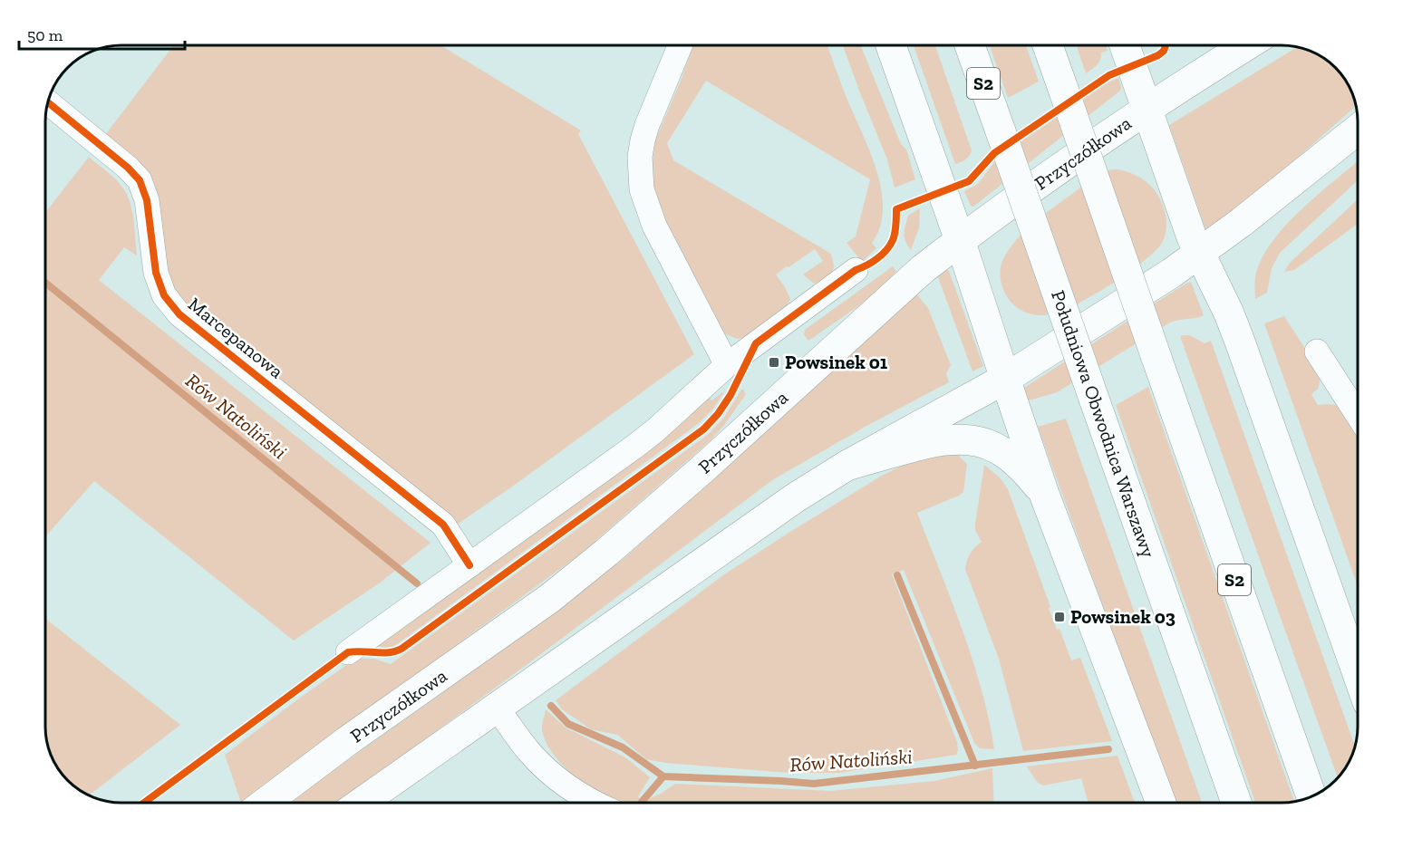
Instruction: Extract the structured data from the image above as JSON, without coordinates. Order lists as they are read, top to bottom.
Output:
{
  "streets": {
    "main road": ["S2", "Przyczółkowa", "Południowa Obwodnica Warszawy"],
    "street": ["Marcepanowa"]
  },
  "water": ["Rów Natoliński"],
  "places": {
    "transit": ["Powsinek 01", "Powsinek 03"]
  },
  "scale_bar": "50 m"
}
